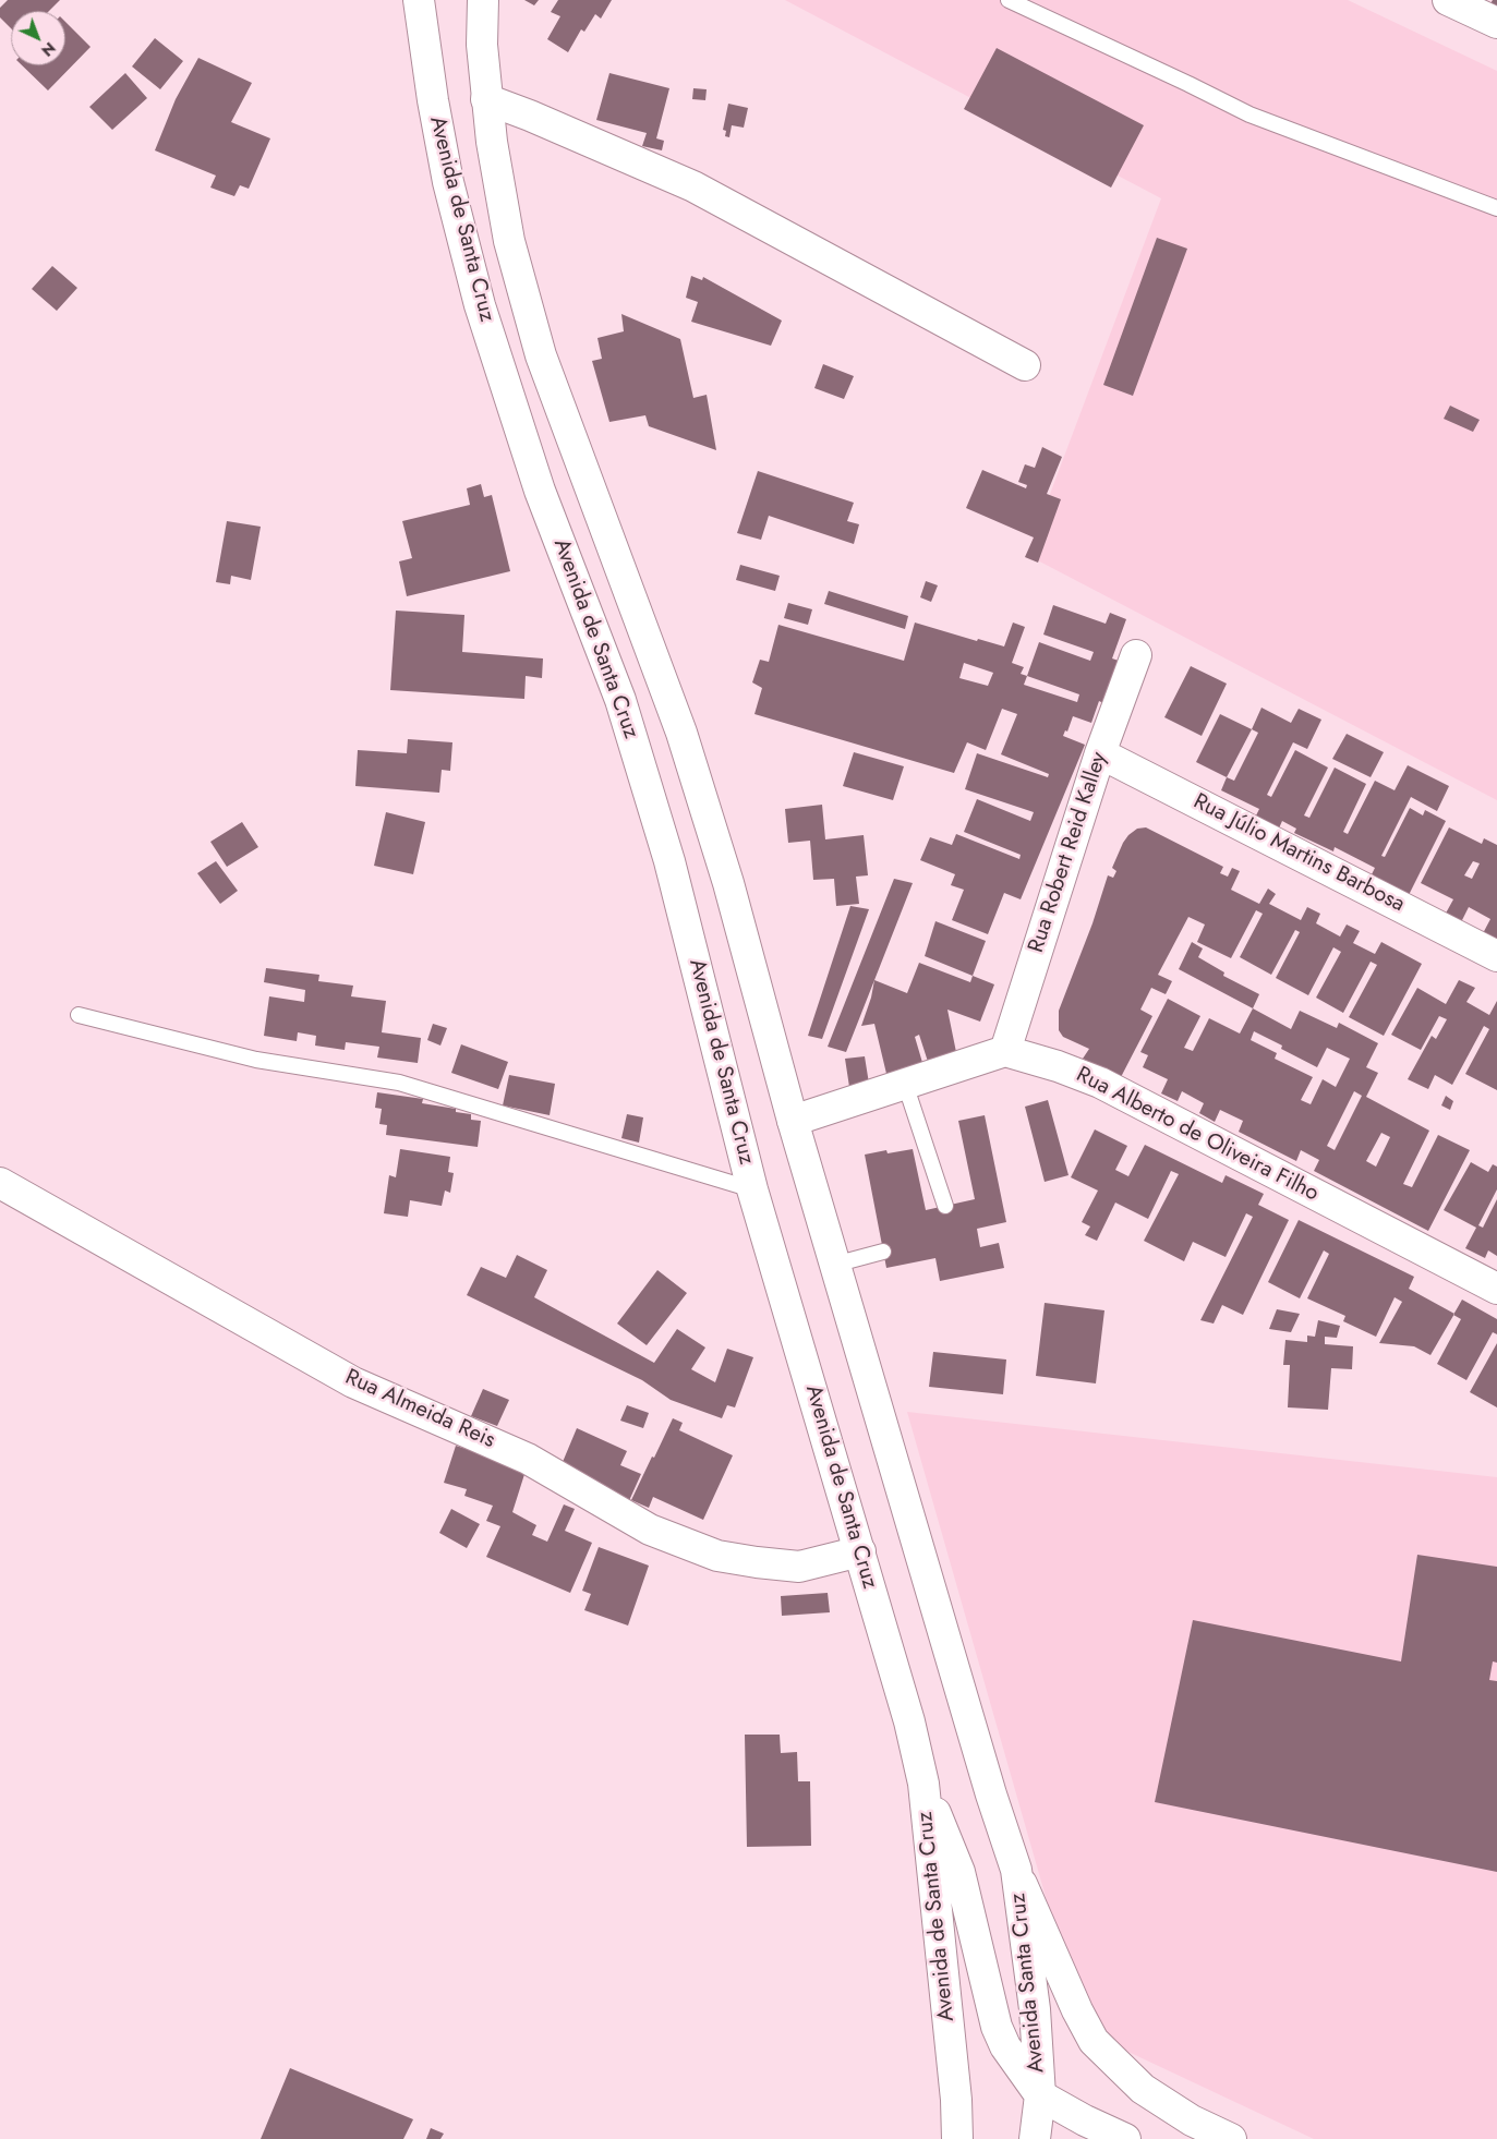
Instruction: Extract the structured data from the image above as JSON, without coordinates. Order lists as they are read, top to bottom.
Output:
{
  "streets": {
    "main road": [
      "Avenida de Santa Cruz",
      "Rua Robert Reid Kalley",
      "Rua Júlio Martins Barbosa",
      "Rua Alberto de Oliveira Filho",
      "Rua Almeida Reis",
      "Avenida Santa Cruz"
    ]
  },
  "crossings": [
    ["Avenida de Santa Cruz", "Rua Almeida Reis"],
    ["Avenida de Santa Cruz", "Avenida Santa Cruz"],
    ["Rua Robert Reid Kalley", "Rua Júlio Martins Barbosa"],
    ["Rua Robert Reid Kalley", "Rua Alberto de Oliveira Filho"]
  ],
  "north": "bottom right"
}
